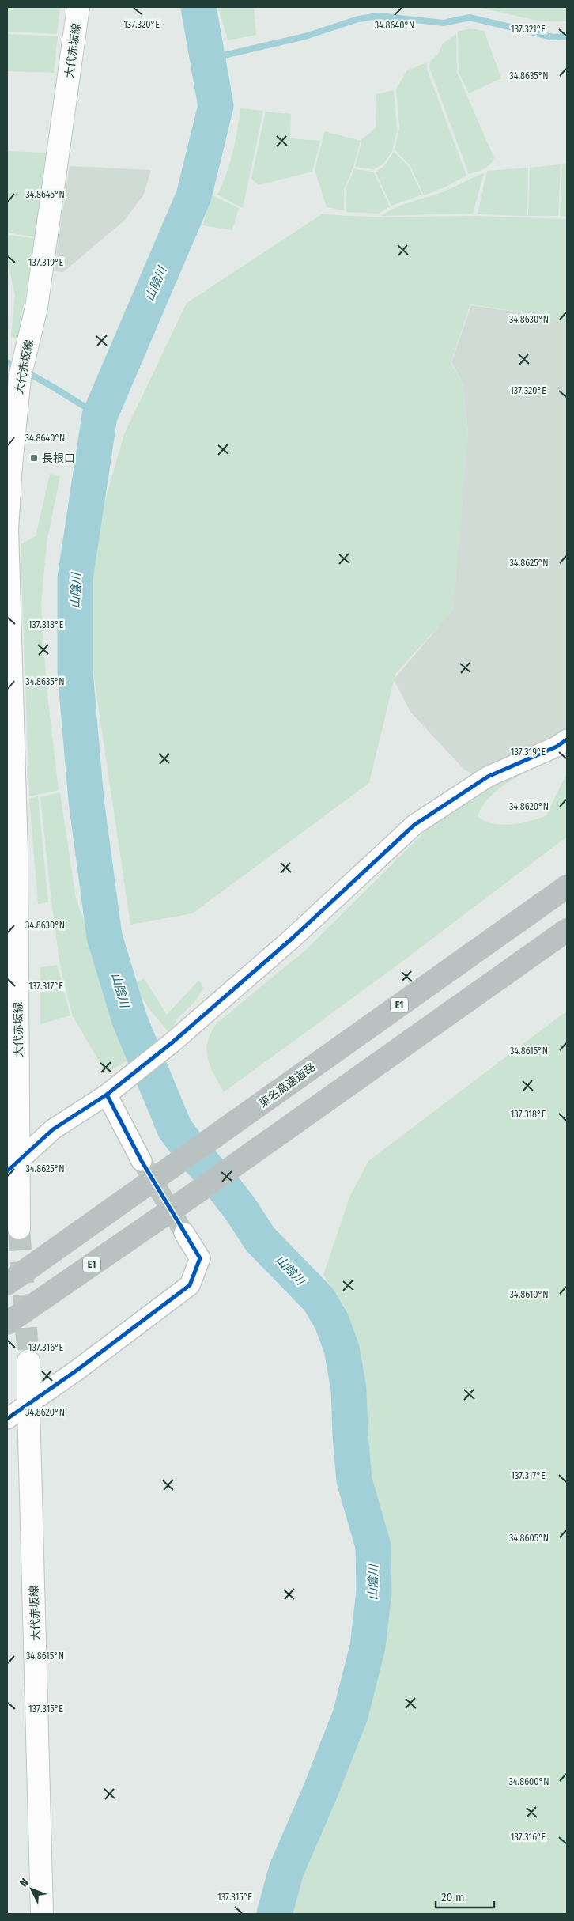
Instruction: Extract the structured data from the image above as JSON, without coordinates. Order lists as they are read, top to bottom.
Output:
{
  "streets": {
    "highway": ["E1", "東名高速道路"],
    "main road": ["大代赤坂線"]
  },
  "water": ["山陰川"],
  "places": {
    "transit": ["長根口"]
  },
  "scale_bar": "20 m",
  "north": "top left",
  "coordinates": [
    "137.320°E",
    "34.8640°N",
    "137.321°E",
    "34.8635°N",
    "34.8645°N",
    "137.319°E",
    "34.8630°N",
    "34.8625°N",
    "137.318°E",
    "34.8620°N",
    "137.317°E",
    "34.8615°N",
    "34.8610°N",
    "137.316°E",
    "34.8605°N",
    "137.315°E",
    "34.8600°N"
  ]
}
